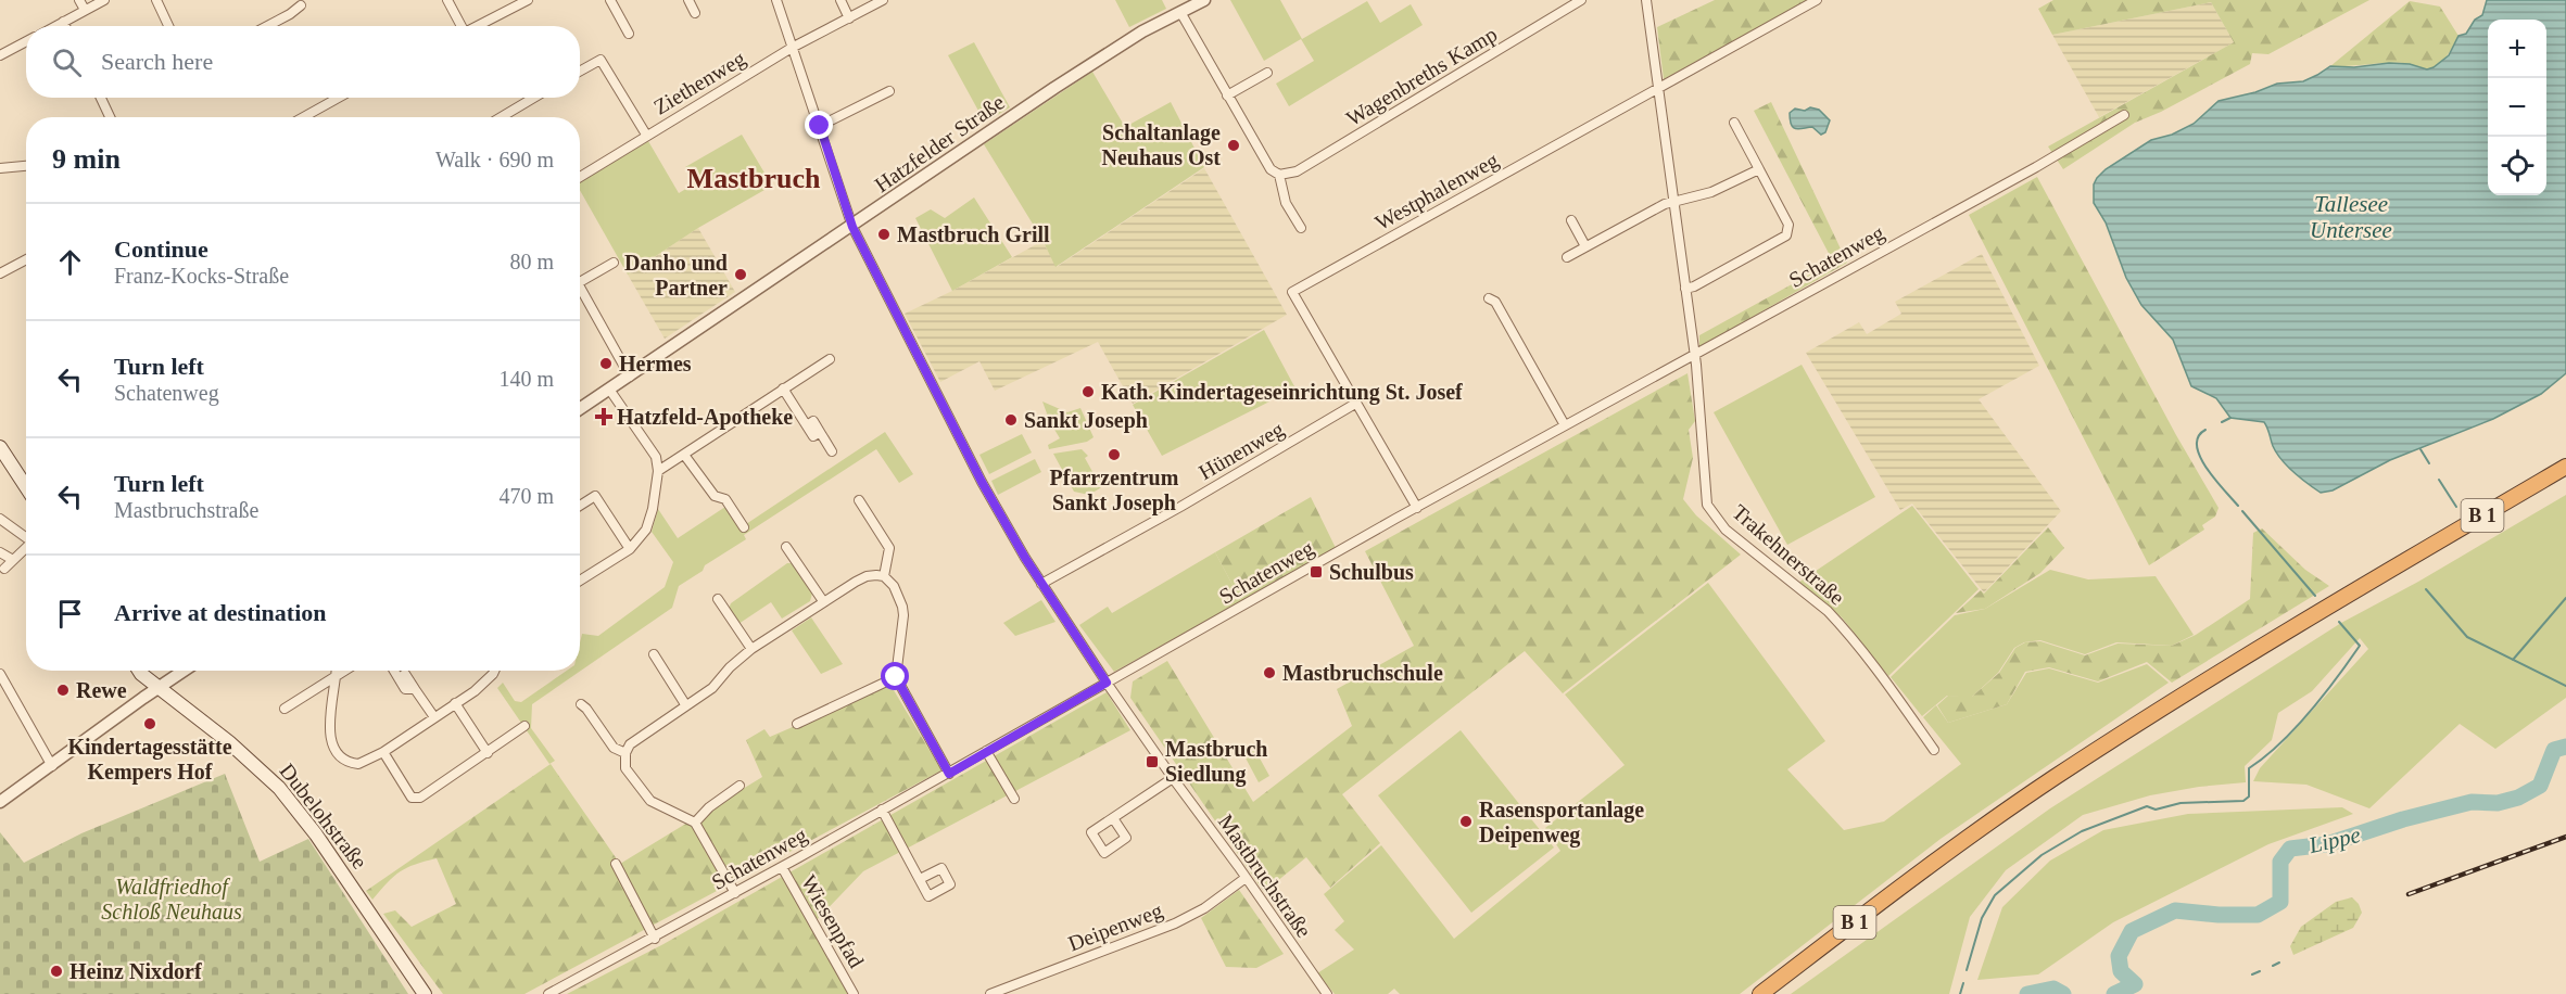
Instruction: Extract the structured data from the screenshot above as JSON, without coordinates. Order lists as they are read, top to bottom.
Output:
{
  "streets": {
    "highway": ["B 1"],
    "main road": ["Dubelohstraße"],
    "street": [
      "Wagenbreths Kamp",
      "Ziethenweg",
      "Hatzfelder Straße",
      "Westphalenweg",
      "Schatenweg",
      "Hünenweg",
      "Trakehnerstraße",
      "Mastbruchstraße",
      "Wiesenpfad",
      "Deipenweg"
    ]
  },
  "crossings": [
    ["Ziethenweg", "Mastbruchstraße"],
    ["Hatzfelder Straße", "Mastbruchstraße"],
    ["Westphalenweg", "Schatenweg"],
    ["Westphalenweg", "Hünenweg"],
    ["Westphalenweg", "Trakehnerstraße"],
    ["Schatenweg", "Trakehnerstraße"],
    ["Schatenweg", "Mastbruchstraße"],
    ["Schatenweg", "Wiesenpfad"],
    ["Hünenweg", "Mastbruchstraße"],
    ["Mastbruchstraße", "Deipenweg"]
  ],
  "districts": ["Mastbruch"],
  "water": ["Tallesee Untersee", "Lippe"],
  "parks": ["Waldfriedhof Schloß Neuhaus"],
  "places": {
    "other": [
      "Schaltanlage Neuhaus Ost",
      "Mastbruch Grill",
      "Danho und Partner",
      "Hermes",
      "Kath. Kindertageseinrichtung St. Josef",
      "Sankt Joseph",
      "Pfarrzentrum Sankt Joseph",
      "Mastbruchschule",
      "Rewe",
      "Kindertagesstätte Kempers Hof",
      "Rasensportanlage Deipenweg",
      "Heinz Nixdorf"
    ],
    "health": ["Hatzfeld-Apotheke"],
    "transit": ["Schulbus", "Mastbruch Siedlung"]
  },
  "page": {
    "map_buttons": ["+", "−"],
    "search": "Search here",
    "heading": ["9 min", "Walk · 690 m"],
    "list": [
      ["Continue", "Franz-Kocks-Straße", "80 m"],
      ["Turn left", "Schatenweg", "140 m"],
      ["Turn left", "Mastbruchstraße", "470 m"],
      "Arrive at destination"
    ]
  }
}
